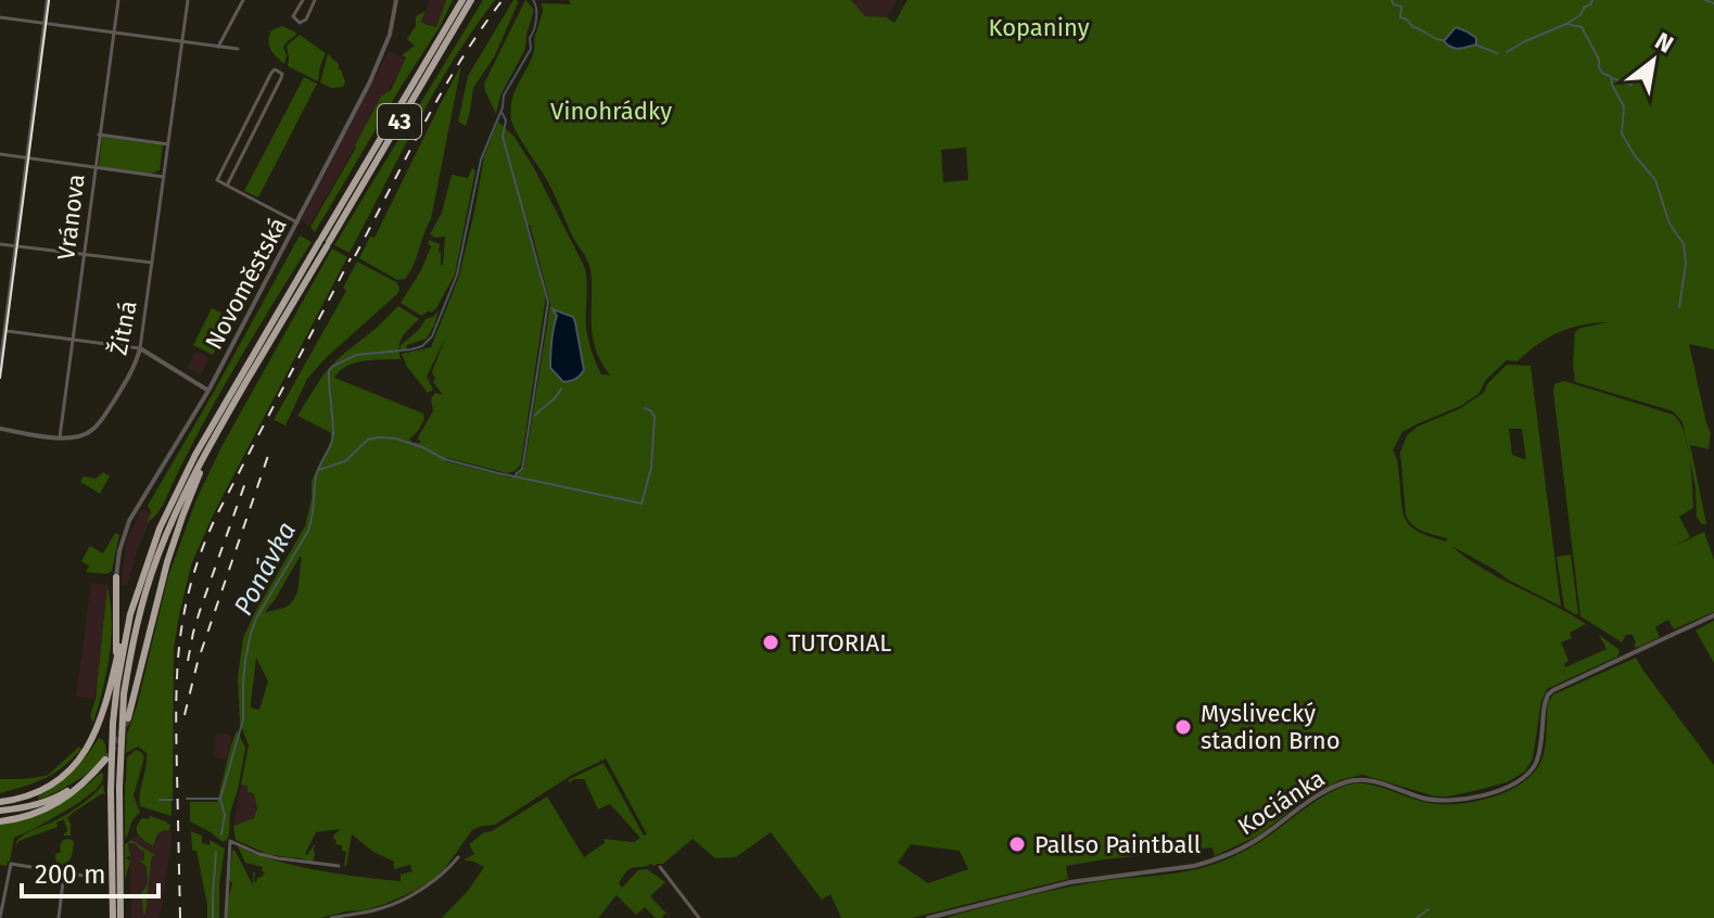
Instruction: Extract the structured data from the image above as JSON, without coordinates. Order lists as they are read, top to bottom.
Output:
{
  "streets": {
    "highway": ["43"],
    "street": [
      "Vránova",
      "Novoměstská",
      "Žitná",
      "Kociánka"
    ]
  },
  "crossings": [
    ["Vránova", "Žitná"]
  ],
  "water": ["Ponávka"],
  "parks": ["Kopaniny", "Vinohrádky"],
  "places": ["TUTORIAL", "Myslivecký stadion Brno", "Pallso Paintball"],
  "scale_bar": "200 m",
  "north": "top right"
}
